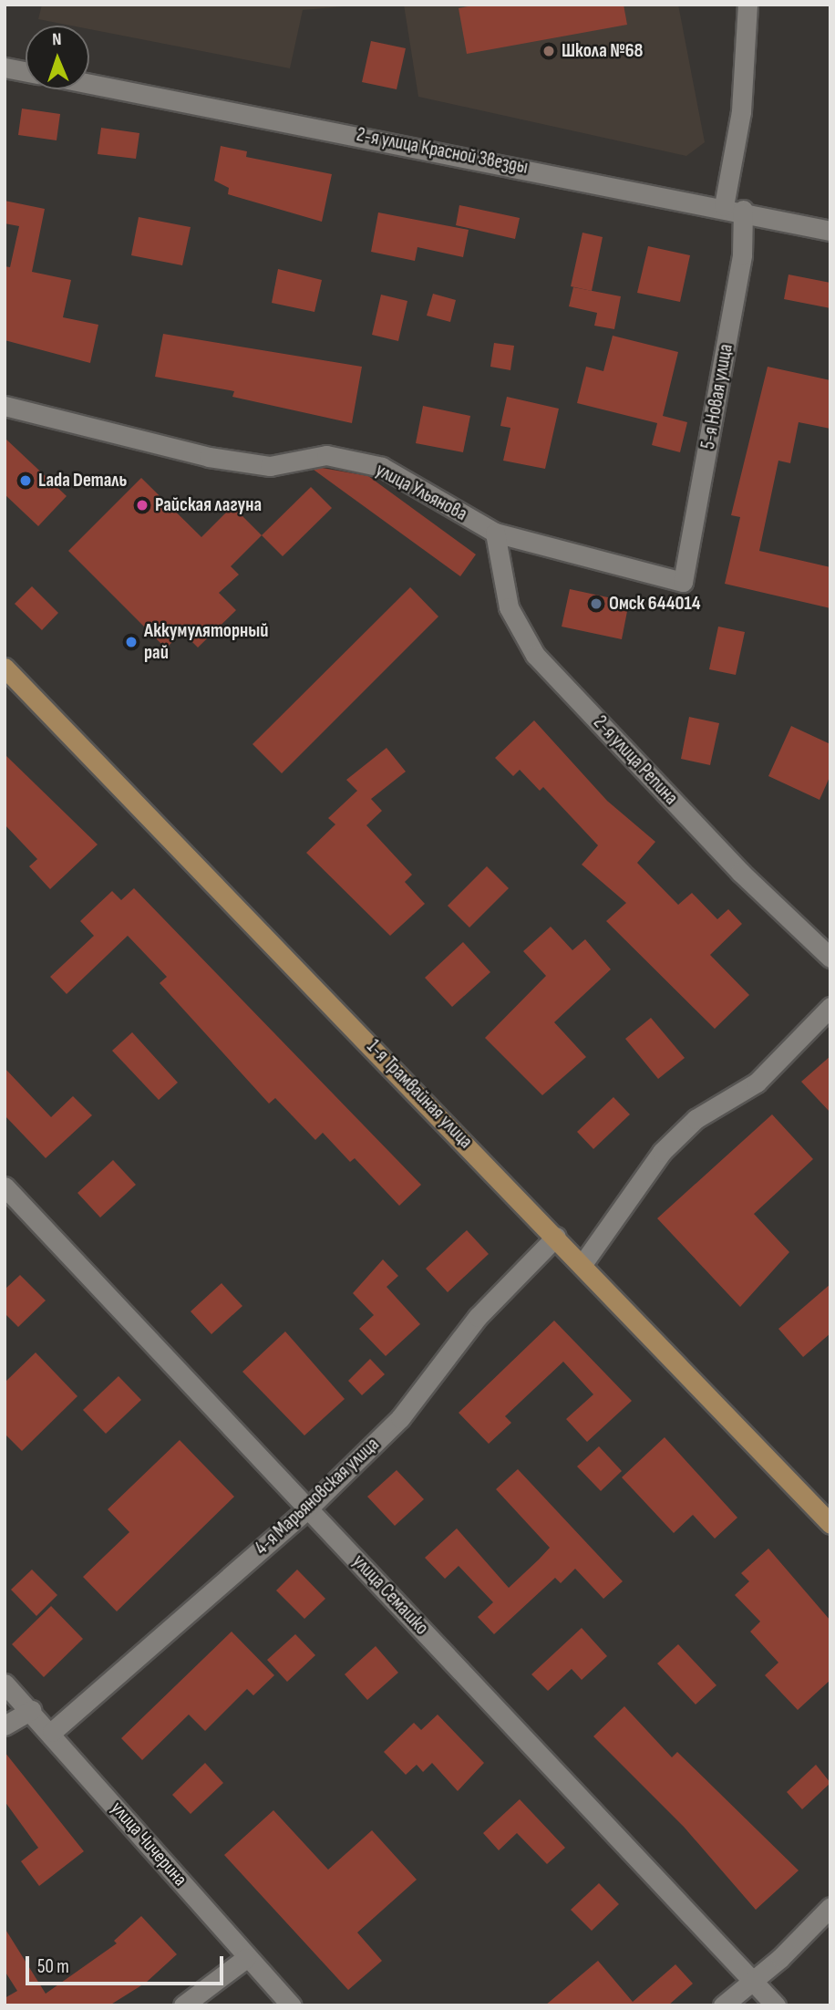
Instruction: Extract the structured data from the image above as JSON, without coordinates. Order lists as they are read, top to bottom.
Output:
{
  "streets": {
    "main road": ["1-я Трамвайная улица"],
    "street": [
      "2-я улица Красной Звезды",
      "5-я Новая улица",
      "улица Ульянова",
      "2-я улица Репина",
      "4-я Марьяновская улица",
      "улица Семашко",
      "улица Чичерина"
    ]
  },
  "crossings": [
    ["2-я улица Красной Звезды", "5-я Новая улица"],
    ["5-я Новая улица", "улица Ульянова"],
    ["улица Ульянова", "2-я улица Репина"],
    ["1-я Трамвайная улица", "4-я Марьяновская улица"],
    ["4-я Марьяновская улица", "улица Семашко"],
    ["4-я Марьяновская улица", "улица Чичерина"]
  ],
  "places": [
    "Школа №68",
    "Lada Dеталь",
    "Райская лагуна",
    "Омск 644014",
    "Аккумуляторный рай"
  ],
  "scale_bar": "50 m",
  "north": "top"
}
